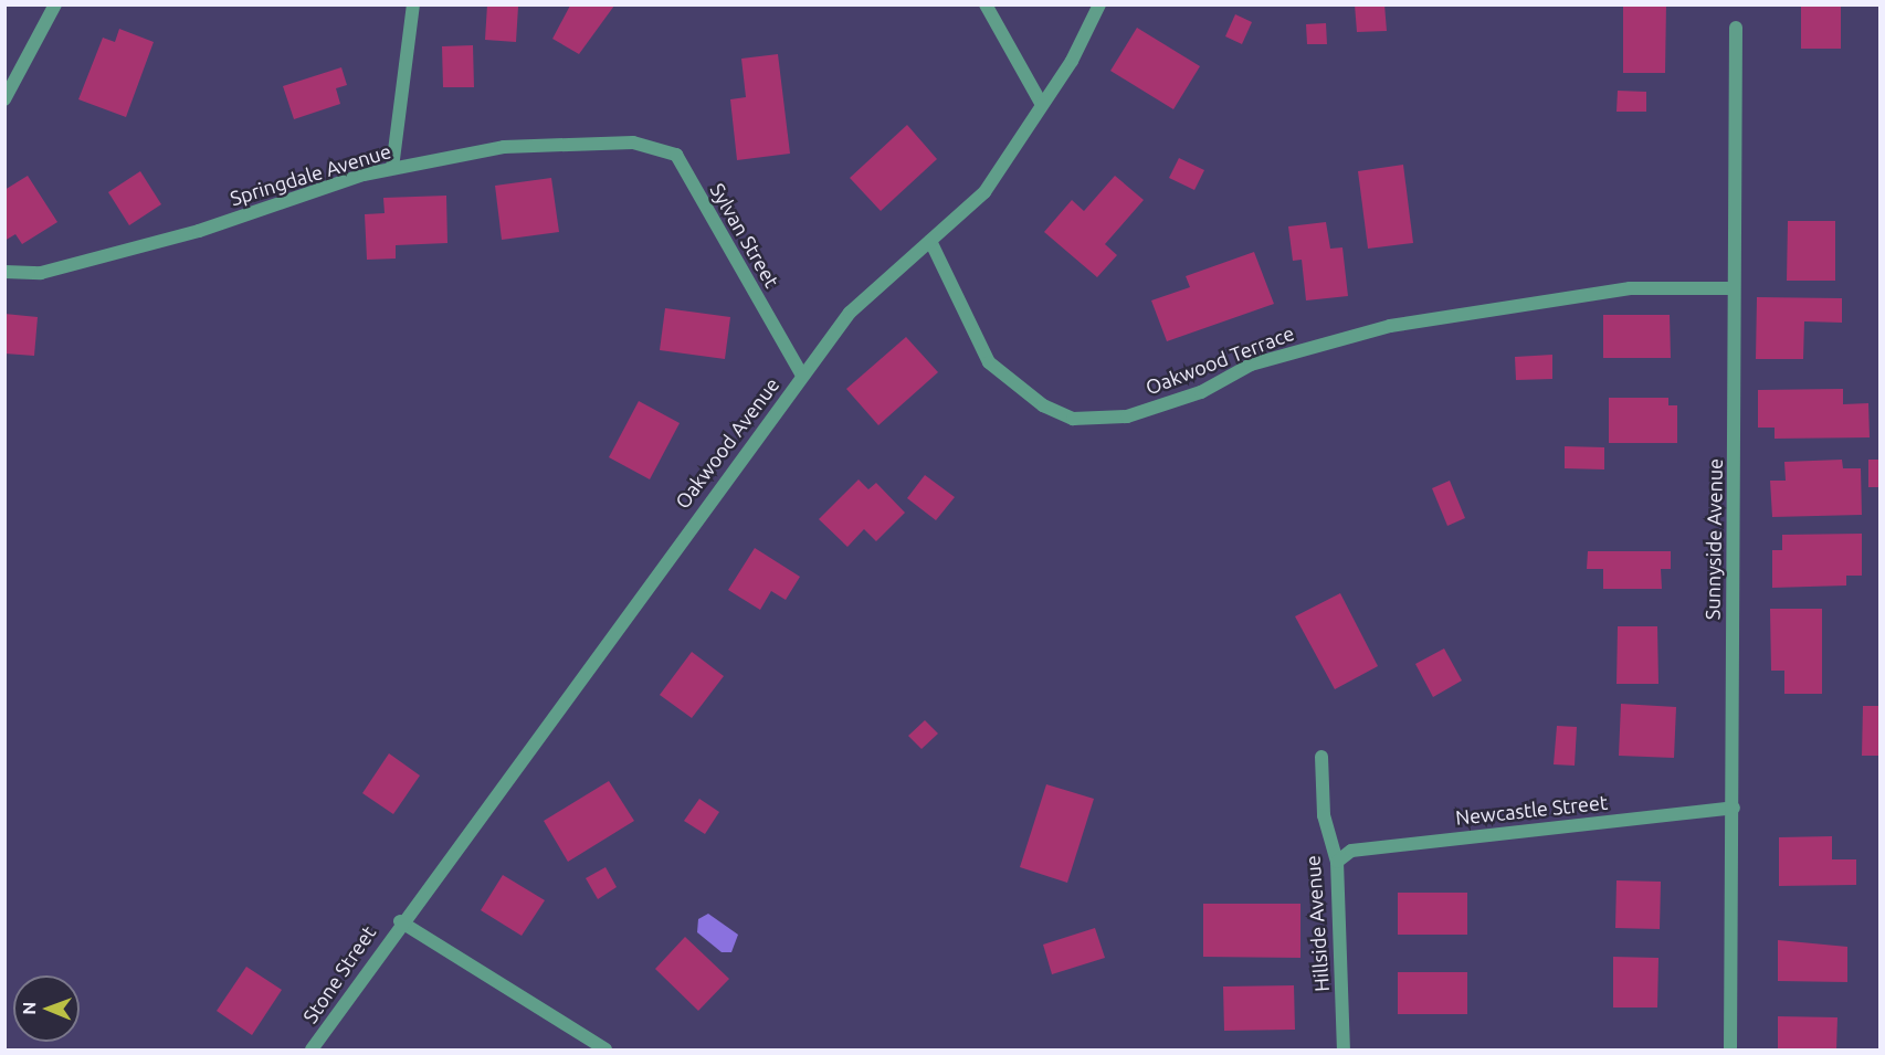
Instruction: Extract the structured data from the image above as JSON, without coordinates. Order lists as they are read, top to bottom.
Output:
{
  "streets": {
    "street": [
      "Springdale Avenue",
      "Sylvan Street",
      "Oakwood Terrace",
      "Oakwood Avenue",
      "Sunnyside Avenue",
      "Newcastle Street",
      "Hillside Avenue",
      "Stone Street"
    ]
  },
  "crossings": [
    ["Springdale Avenue", "Sylvan Street"],
    ["Sylvan Street", "Oakwood Avenue"],
    ["Oakwood Terrace", "Oakwood Avenue"],
    ["Oakwood Terrace", "Sunnyside Avenue"],
    ["Oakwood Avenue", "Stone Street"],
    ["Sunnyside Avenue", "Newcastle Street"],
    ["Newcastle Street", "Hillside Avenue"]
  ],
  "north": "left"
}
